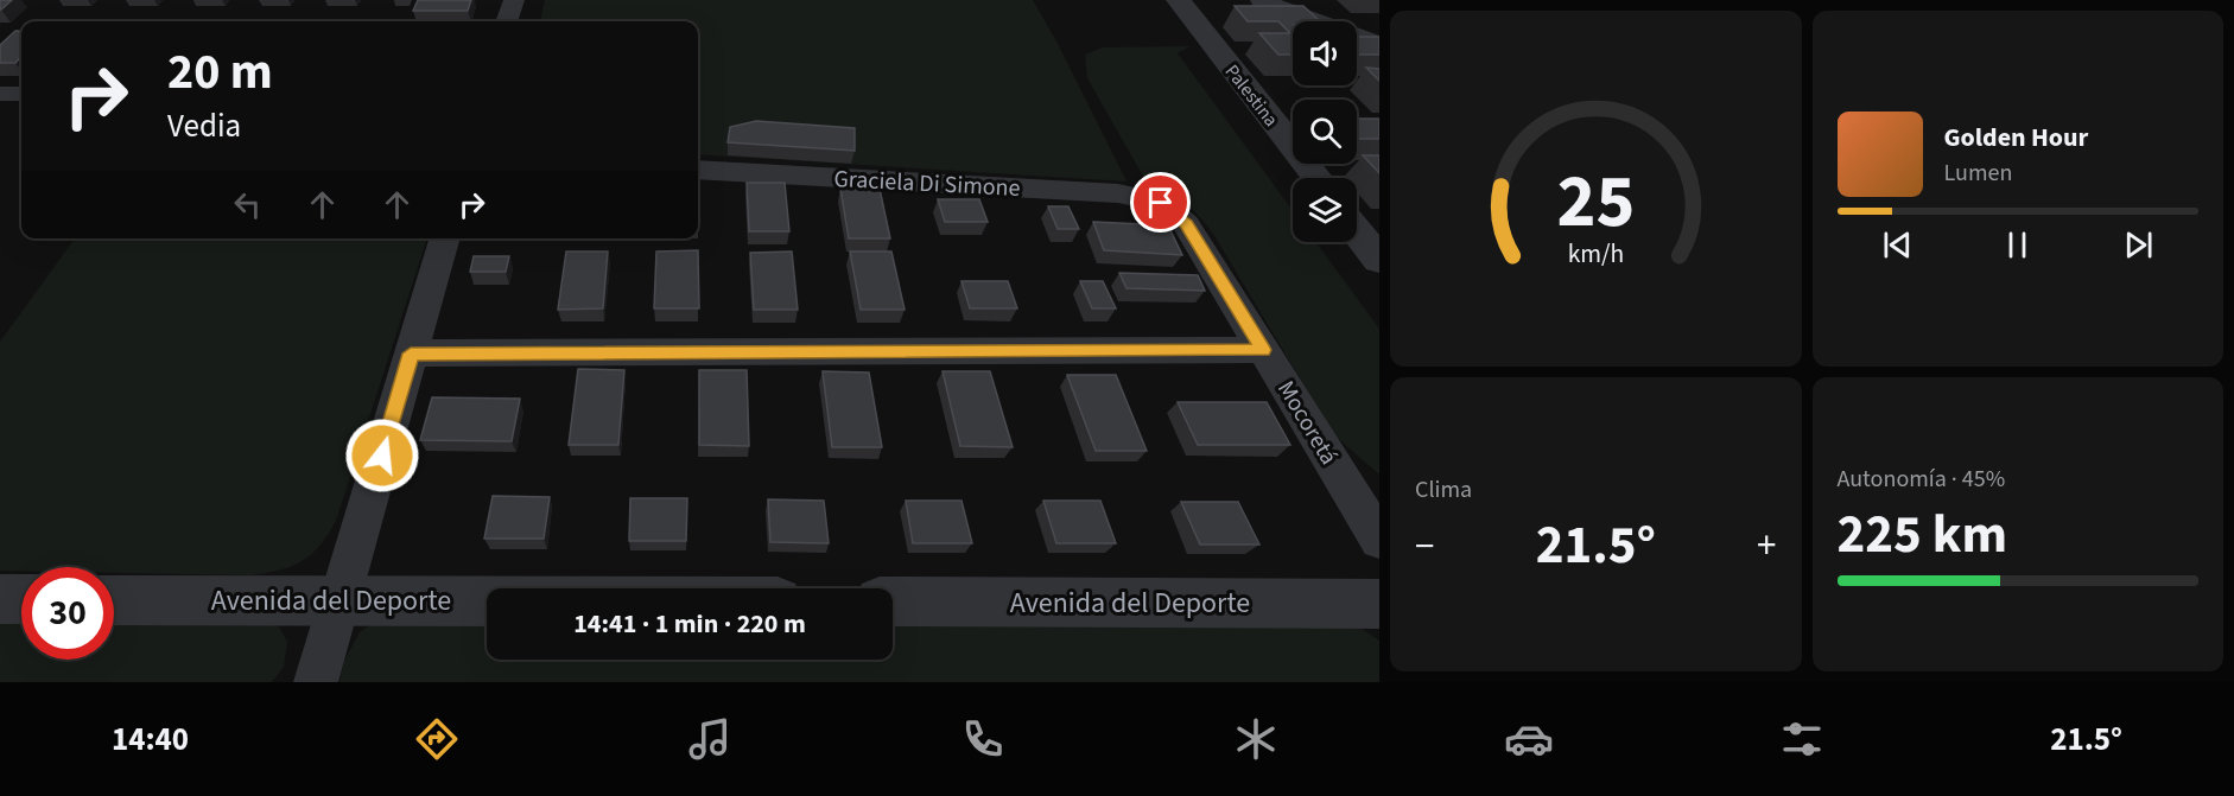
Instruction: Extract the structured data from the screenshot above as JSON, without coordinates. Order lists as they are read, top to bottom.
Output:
{
  "streets": {
    "street": [
      "Palestina",
      "Graciela Di Simone",
      "Mocoretá",
      "Avenida del Deporte"
    ]
  },
  "crossings": [
    ["Graciela Di Simone", "Mocoretá"]
  ],
  "page": {
    "turn": ["20 m", "Vedia"],
    "song": ["Golden Hour", "Lumen"],
    "tile": [
      "Clima",
      ["Autonomía · 45%", "225 km"]
    ],
    "heat": ["−", "21.5°", "+"],
    "limit": "30",
    "trip": "14:41 · 1 min · 220 m",
    "tabs": ["14:40", "21.5°"],
    "gauge": ["25", "km/h"]
  }
}
